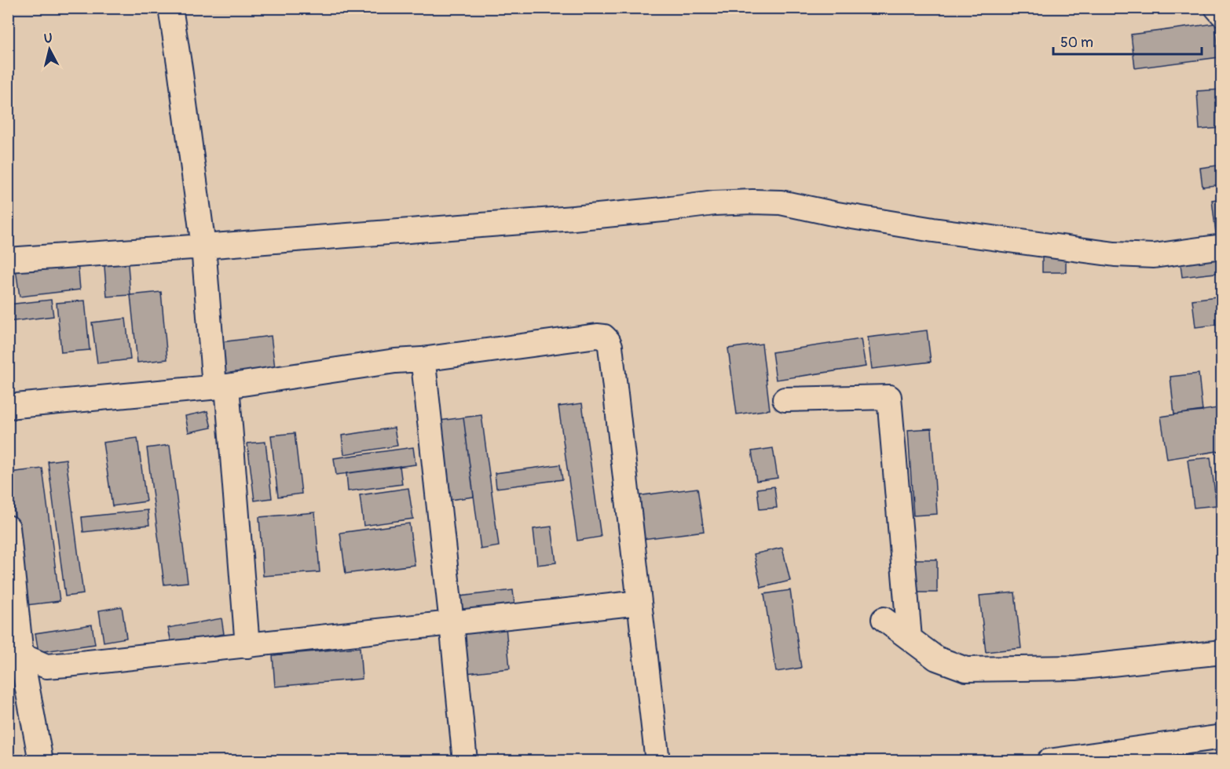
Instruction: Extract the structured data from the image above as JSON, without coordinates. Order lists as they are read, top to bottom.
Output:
{
  "scale_bar": "50 m",
  "north": "top"
}
